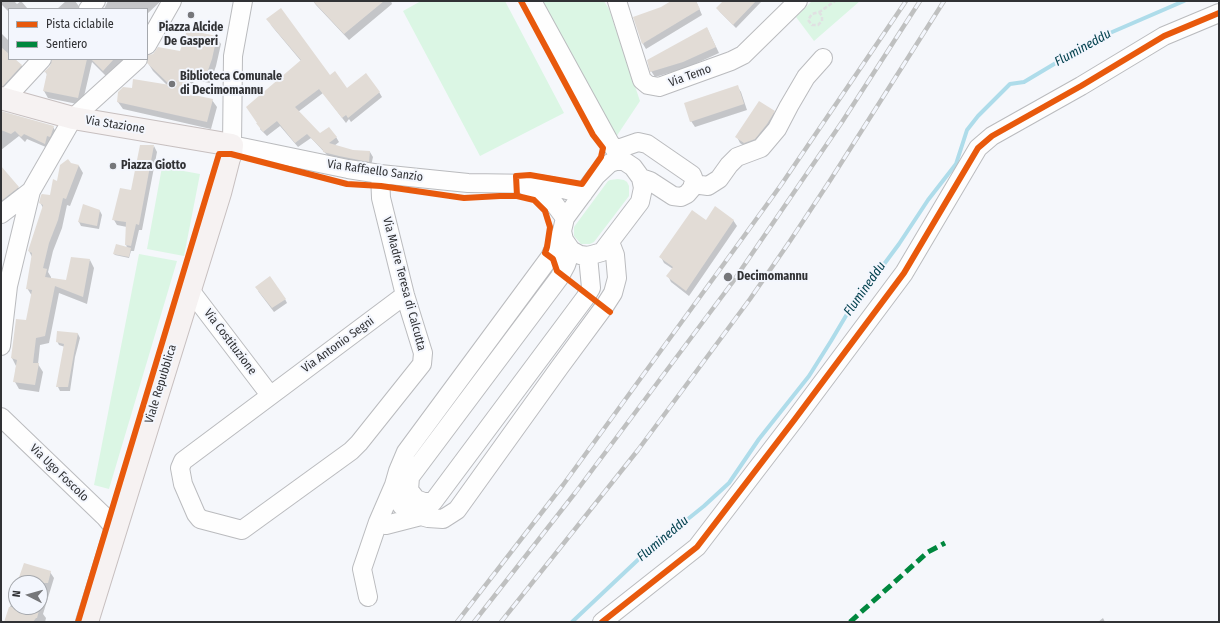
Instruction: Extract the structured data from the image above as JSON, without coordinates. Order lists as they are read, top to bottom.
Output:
{
  "streets": {
    "main road": ["Via Stazione", "Viale Repubblica"],
    "street": [
      "Via Temo",
      "Via Raffaello Sanzio",
      "Via Madre Teresa di Calcutta",
      "Via Costituzione",
      "Via Antonio Segni",
      "Via Ugo Foscolo"
    ]
  },
  "crossings": [
    ["Via Stazione", "Via Raffaello Sanzio"],
    ["Via Stazione", "Viale Repubblica"],
    ["Via Raffaello Sanzio", "Via Madre Teresa di Calcutta"],
    ["Via Raffaello Sanzio", "Viale Repubblica"],
    ["Via Madre Teresa di Calcutta", "Via Costituzione"],
    ["Via Madre Teresa di Calcutta", "Via Antonio Segni"],
    ["Via Costituzione", "Via Antonio Segni"],
    ["Via Costituzione", "Viale Repubblica"],
    ["Viale Repubblica", "Via Ugo Foscolo"]
  ],
  "water": ["Flumineddu"],
  "places": [
    "Piazza Alcide De Gasperi",
    "Biblioteca Comunale di Decimomannu",
    "Piazza Giotto",
    "Decimomannu"
  ],
  "legend": ["Pista ciclabile", "Sentiero"],
  "north": "left"
}
